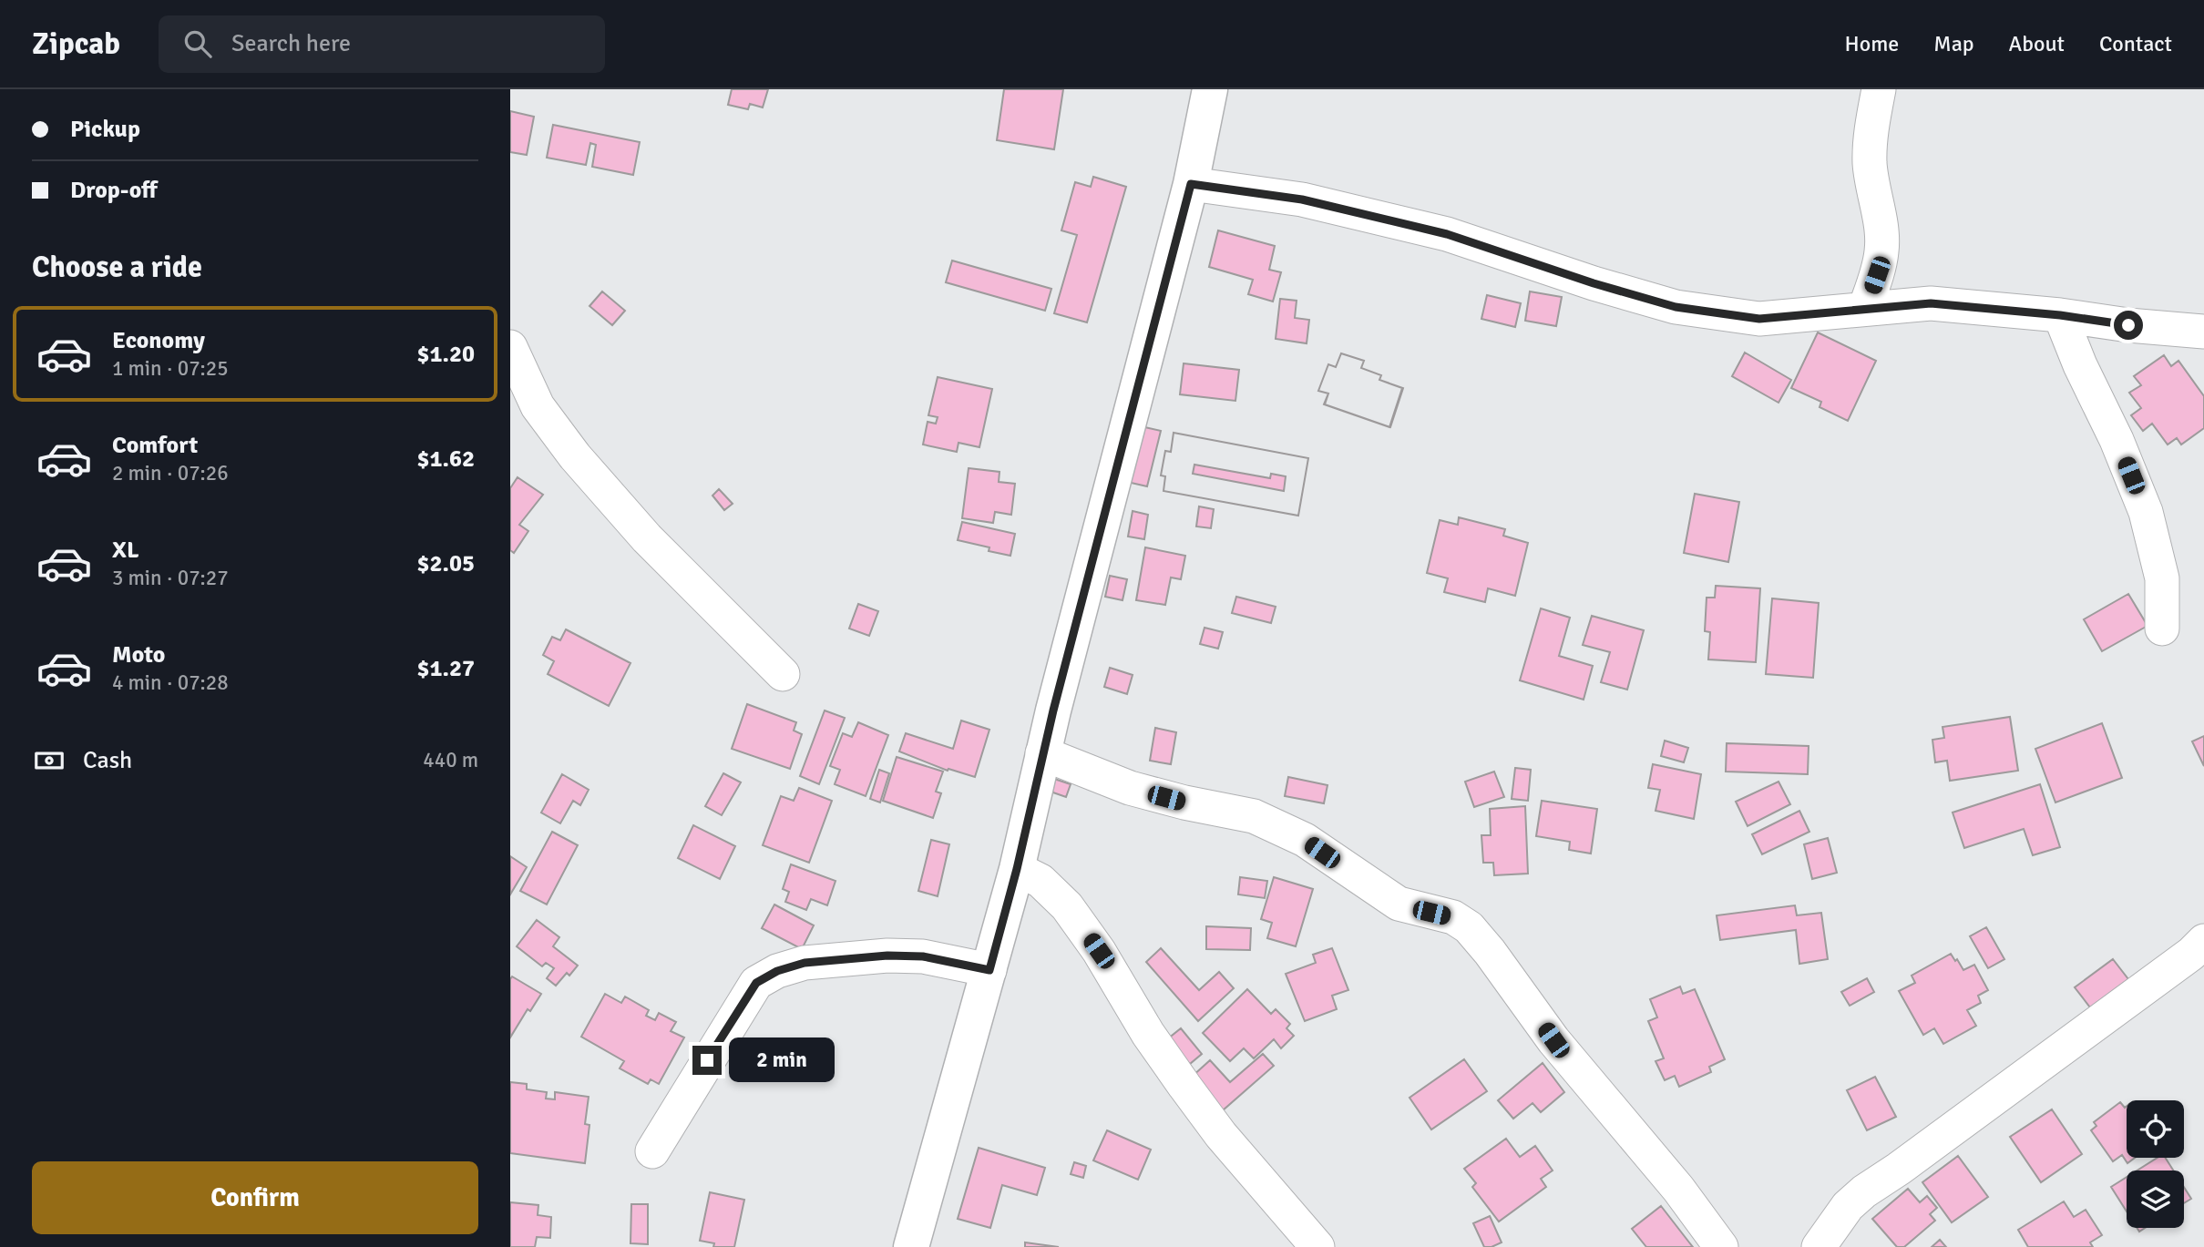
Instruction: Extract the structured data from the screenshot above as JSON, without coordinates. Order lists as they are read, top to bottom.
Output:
{
  "page": {
    "header": "Zipcab",
    "search": "Search here",
    "nav": [
      "Home",
      "Map",
      "About",
      "Contact"
    ],
    "banner": ["Pickup", "Drop-off"],
    "heading": "Choose a ride",
    "list": [
      {
        "name": "Economy",
        "note": "1 min · 07:25",
        "value": "$1.20"
      },
      {
        "name": "Comfort",
        "note": "2 min · 07:26",
        "value": "$1.62"
      },
      {
        "name": "XL",
        "note": "3 min · 07:27",
        "value": "$2.05"
      },
      {
        "name": "Moto",
        "note": "4 min · 07:28",
        "value": "$1.27"
      }
    ],
    "pay": ["Cash", "440 m"],
    "bubble": "2 min",
    "buttons": "Confirm"
  }
}
